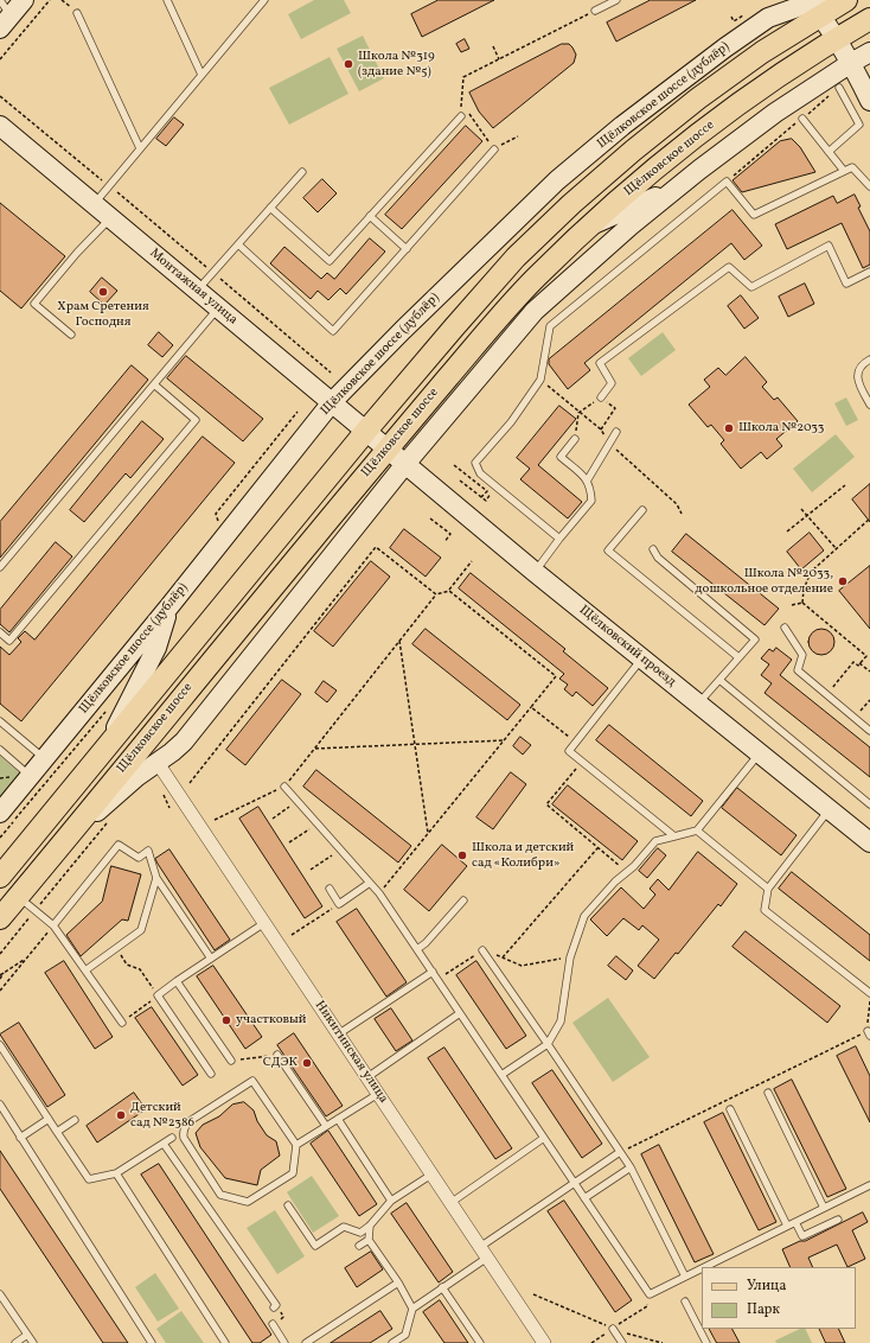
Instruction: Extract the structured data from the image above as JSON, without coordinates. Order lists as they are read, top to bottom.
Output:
{
  "streets": {
    "main road": ["Щёлковское шоссе"],
    "street": [
      "Щёлковское шоссе (дублёр)",
      "Монтажная улица",
      "Щёлковский проезд",
      "Никитинская улица"
    ]
  },
  "crossings": [
    ["Щёлковское шоссе (дублёр)", "Щёлковское шоссе"],
    ["Щёлковское шоссе (дублёр)", "Монтажная улица"],
    ["Щёлковское шоссе", "Монтажная улица"],
    ["Щёлковское шоссе", "Щёлковский проезд"],
    ["Монтажная улица", "Щёлковский проезд"]
  ],
  "places": [
    "Школа №319 (здание №5)",
    "Храм Сретения Господня",
    "Школа №2033",
    "Школа №2033, дошкольное отделение",
    "Школа и детский сад «Колибри»",
    "участковый",
    "СДЭК",
    "Детский сад №2386"
  ],
  "legend": ["Улица", "Парк"]
}
